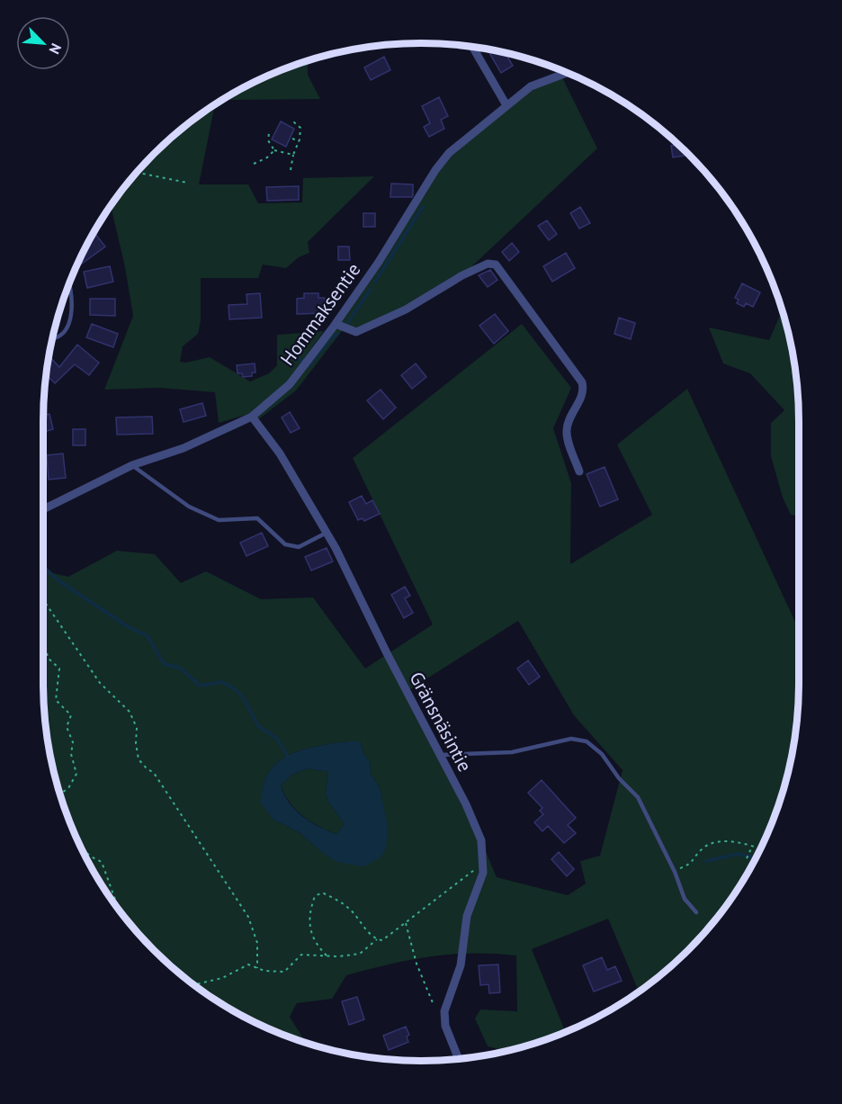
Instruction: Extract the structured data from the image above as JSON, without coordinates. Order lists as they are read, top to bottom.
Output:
{
  "streets": {
    "street": ["Hommaksentie", "Gränsnäsintie"]
  },
  "crossings": [
    ["Hommaksentie", "Gränsnäsintie"]
  ],
  "north": "bottom right"
}
